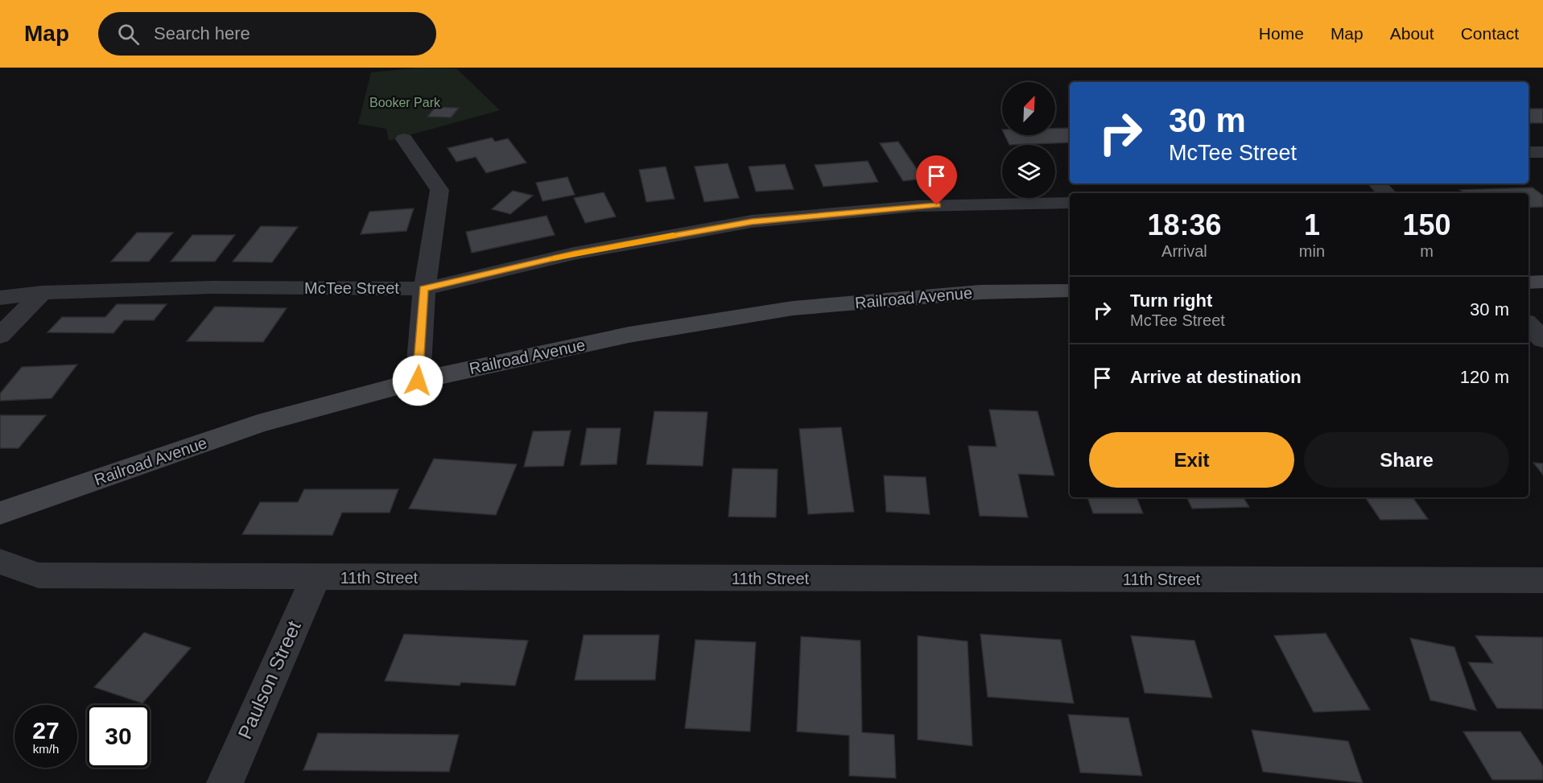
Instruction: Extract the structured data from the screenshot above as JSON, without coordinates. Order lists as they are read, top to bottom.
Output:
{
  "streets": {
    "street": [
      "McTee Street",
      "Railroad Avenue",
      "11th Street",
      "Paulson Street"
    ]
  },
  "crossings": [
    ["11th Street", "Paulson Street"]
  ],
  "parks": ["Booker Park"],
  "north": "top right",
  "page": {
    "header": "Map",
    "search": "Search here",
    "nav": [
      "Home",
      "Map",
      "About",
      "Contact"
    ],
    "turn": ["30 m", "McTee Street"],
    "eta": [
      "18:36",
      "Arrival",
      "1",
      "min",
      "150",
      "m"
    ],
    "list": [
      {
        "name": "Turn right",
        "note": "McTee Street",
        "value": "30 m"
      },
      {
        "name": "Arrive at destination",
        "value": "120 m"
      }
    ],
    "buttons": ["Exit", "Share"],
    "speed": "27 km/h",
    "limit": "30"
  }
}
